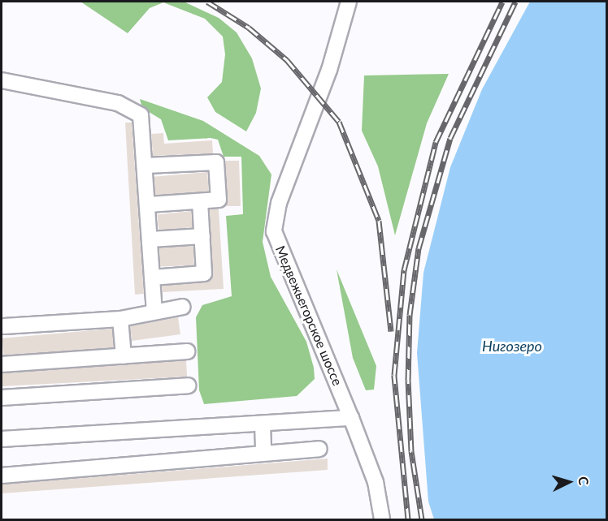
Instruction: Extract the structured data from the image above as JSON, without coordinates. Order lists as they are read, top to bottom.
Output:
{
  "streets": {
    "street": ["Медвежьегорское шоссе"]
  },
  "water": ["Нигозеро"],
  "north": "right"
}
